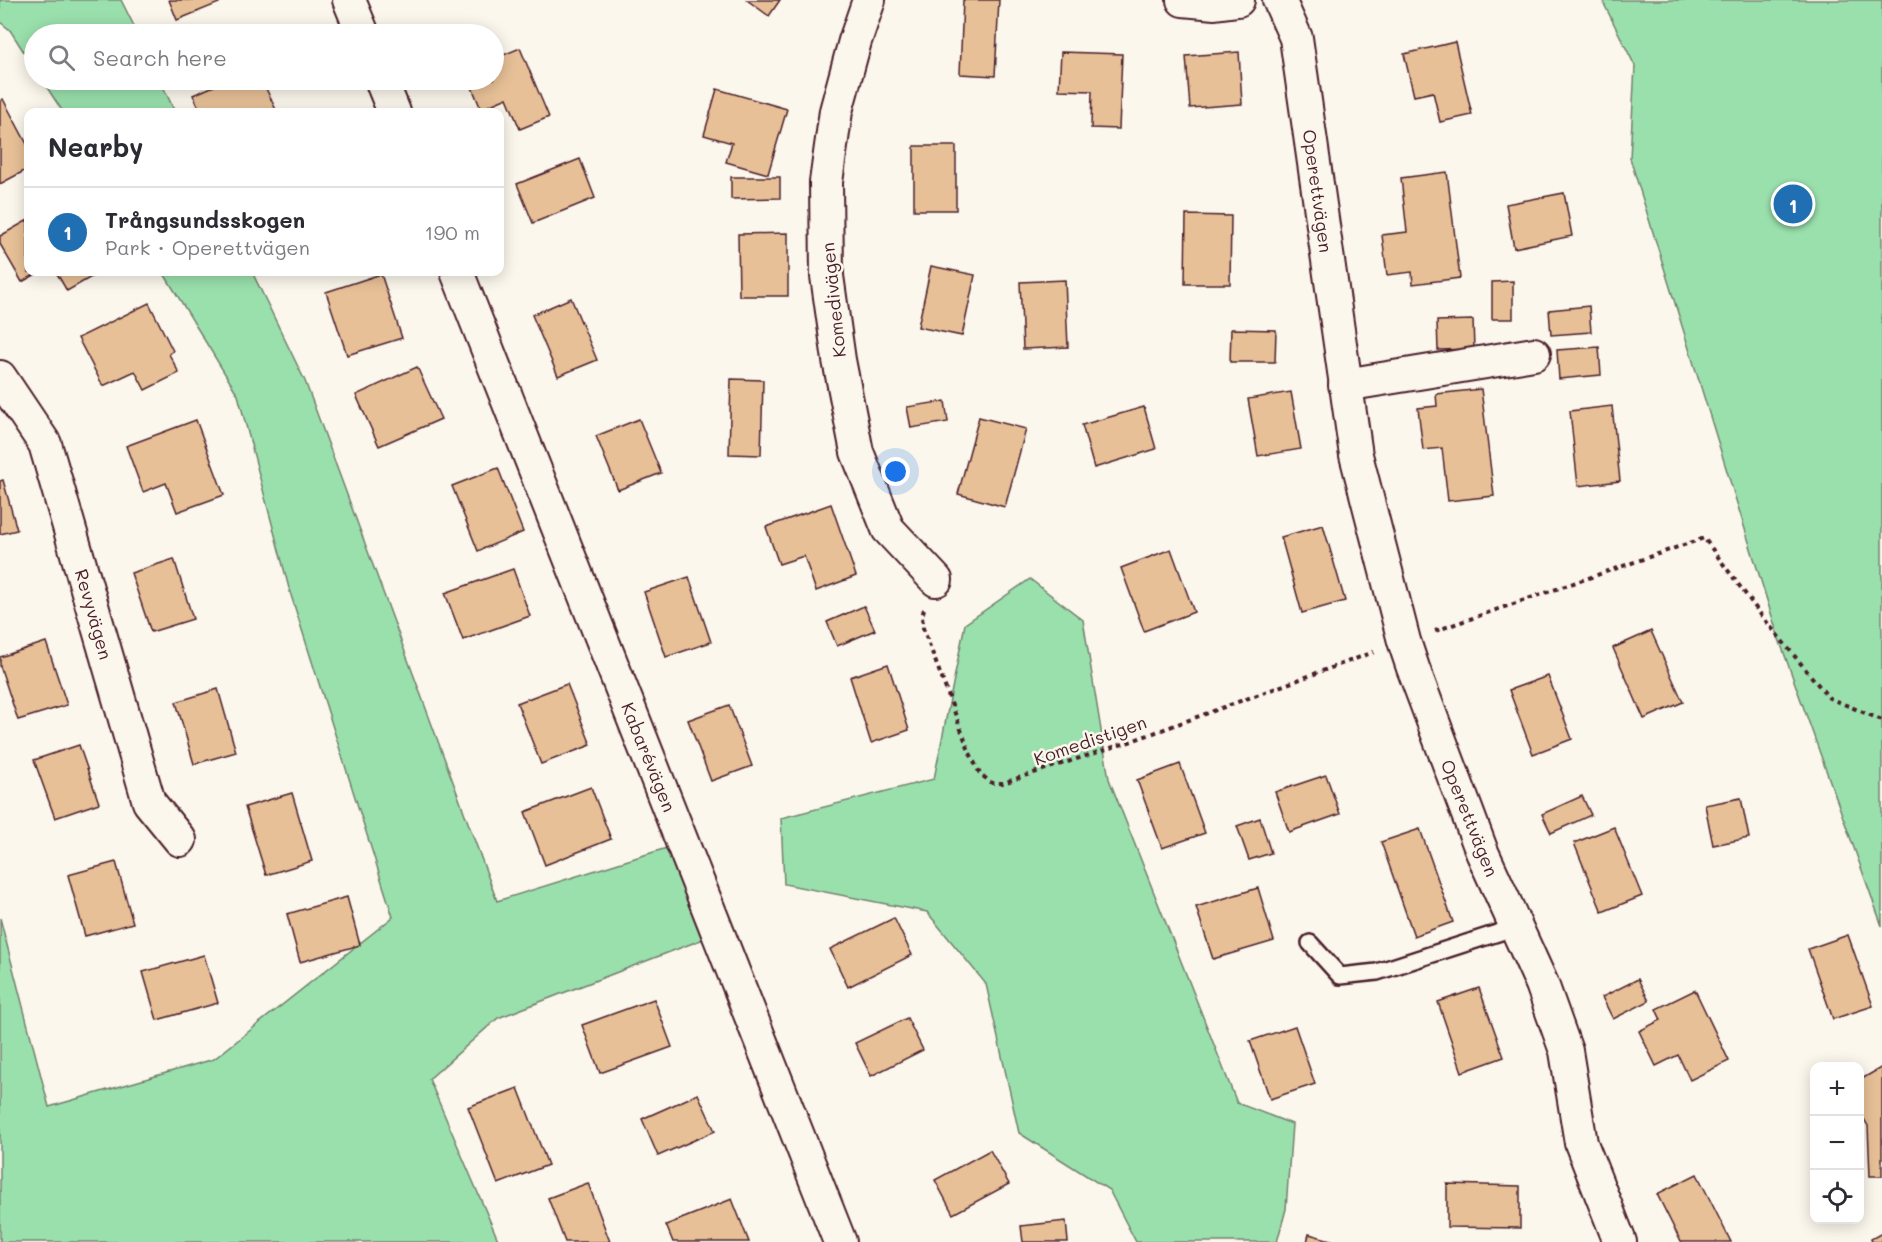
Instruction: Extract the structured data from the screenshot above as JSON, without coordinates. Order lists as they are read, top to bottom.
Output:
{
  "streets": {
    "street": [
      "Operettvägen",
      "Komedivägen",
      "Revyvägen",
      "Kabarévägen"
    ],
    "path": ["Komedistigen"]
  },
  "crossings": [
    ["Operettvägen", "Komedistigen"],
    ["Komedivägen", "Komedistigen"]
  ],
  "page": {
    "search": "Search here",
    "heading": "Nearby",
    "pins": "1",
    "list": [
      {
        "mark": "1",
        "name": "Trångsundsskogen",
        "note": "Park · Operettvägen",
        "value": "190 m"
      }
    ],
    "map_buttons": ["+", "−"]
  }
}
